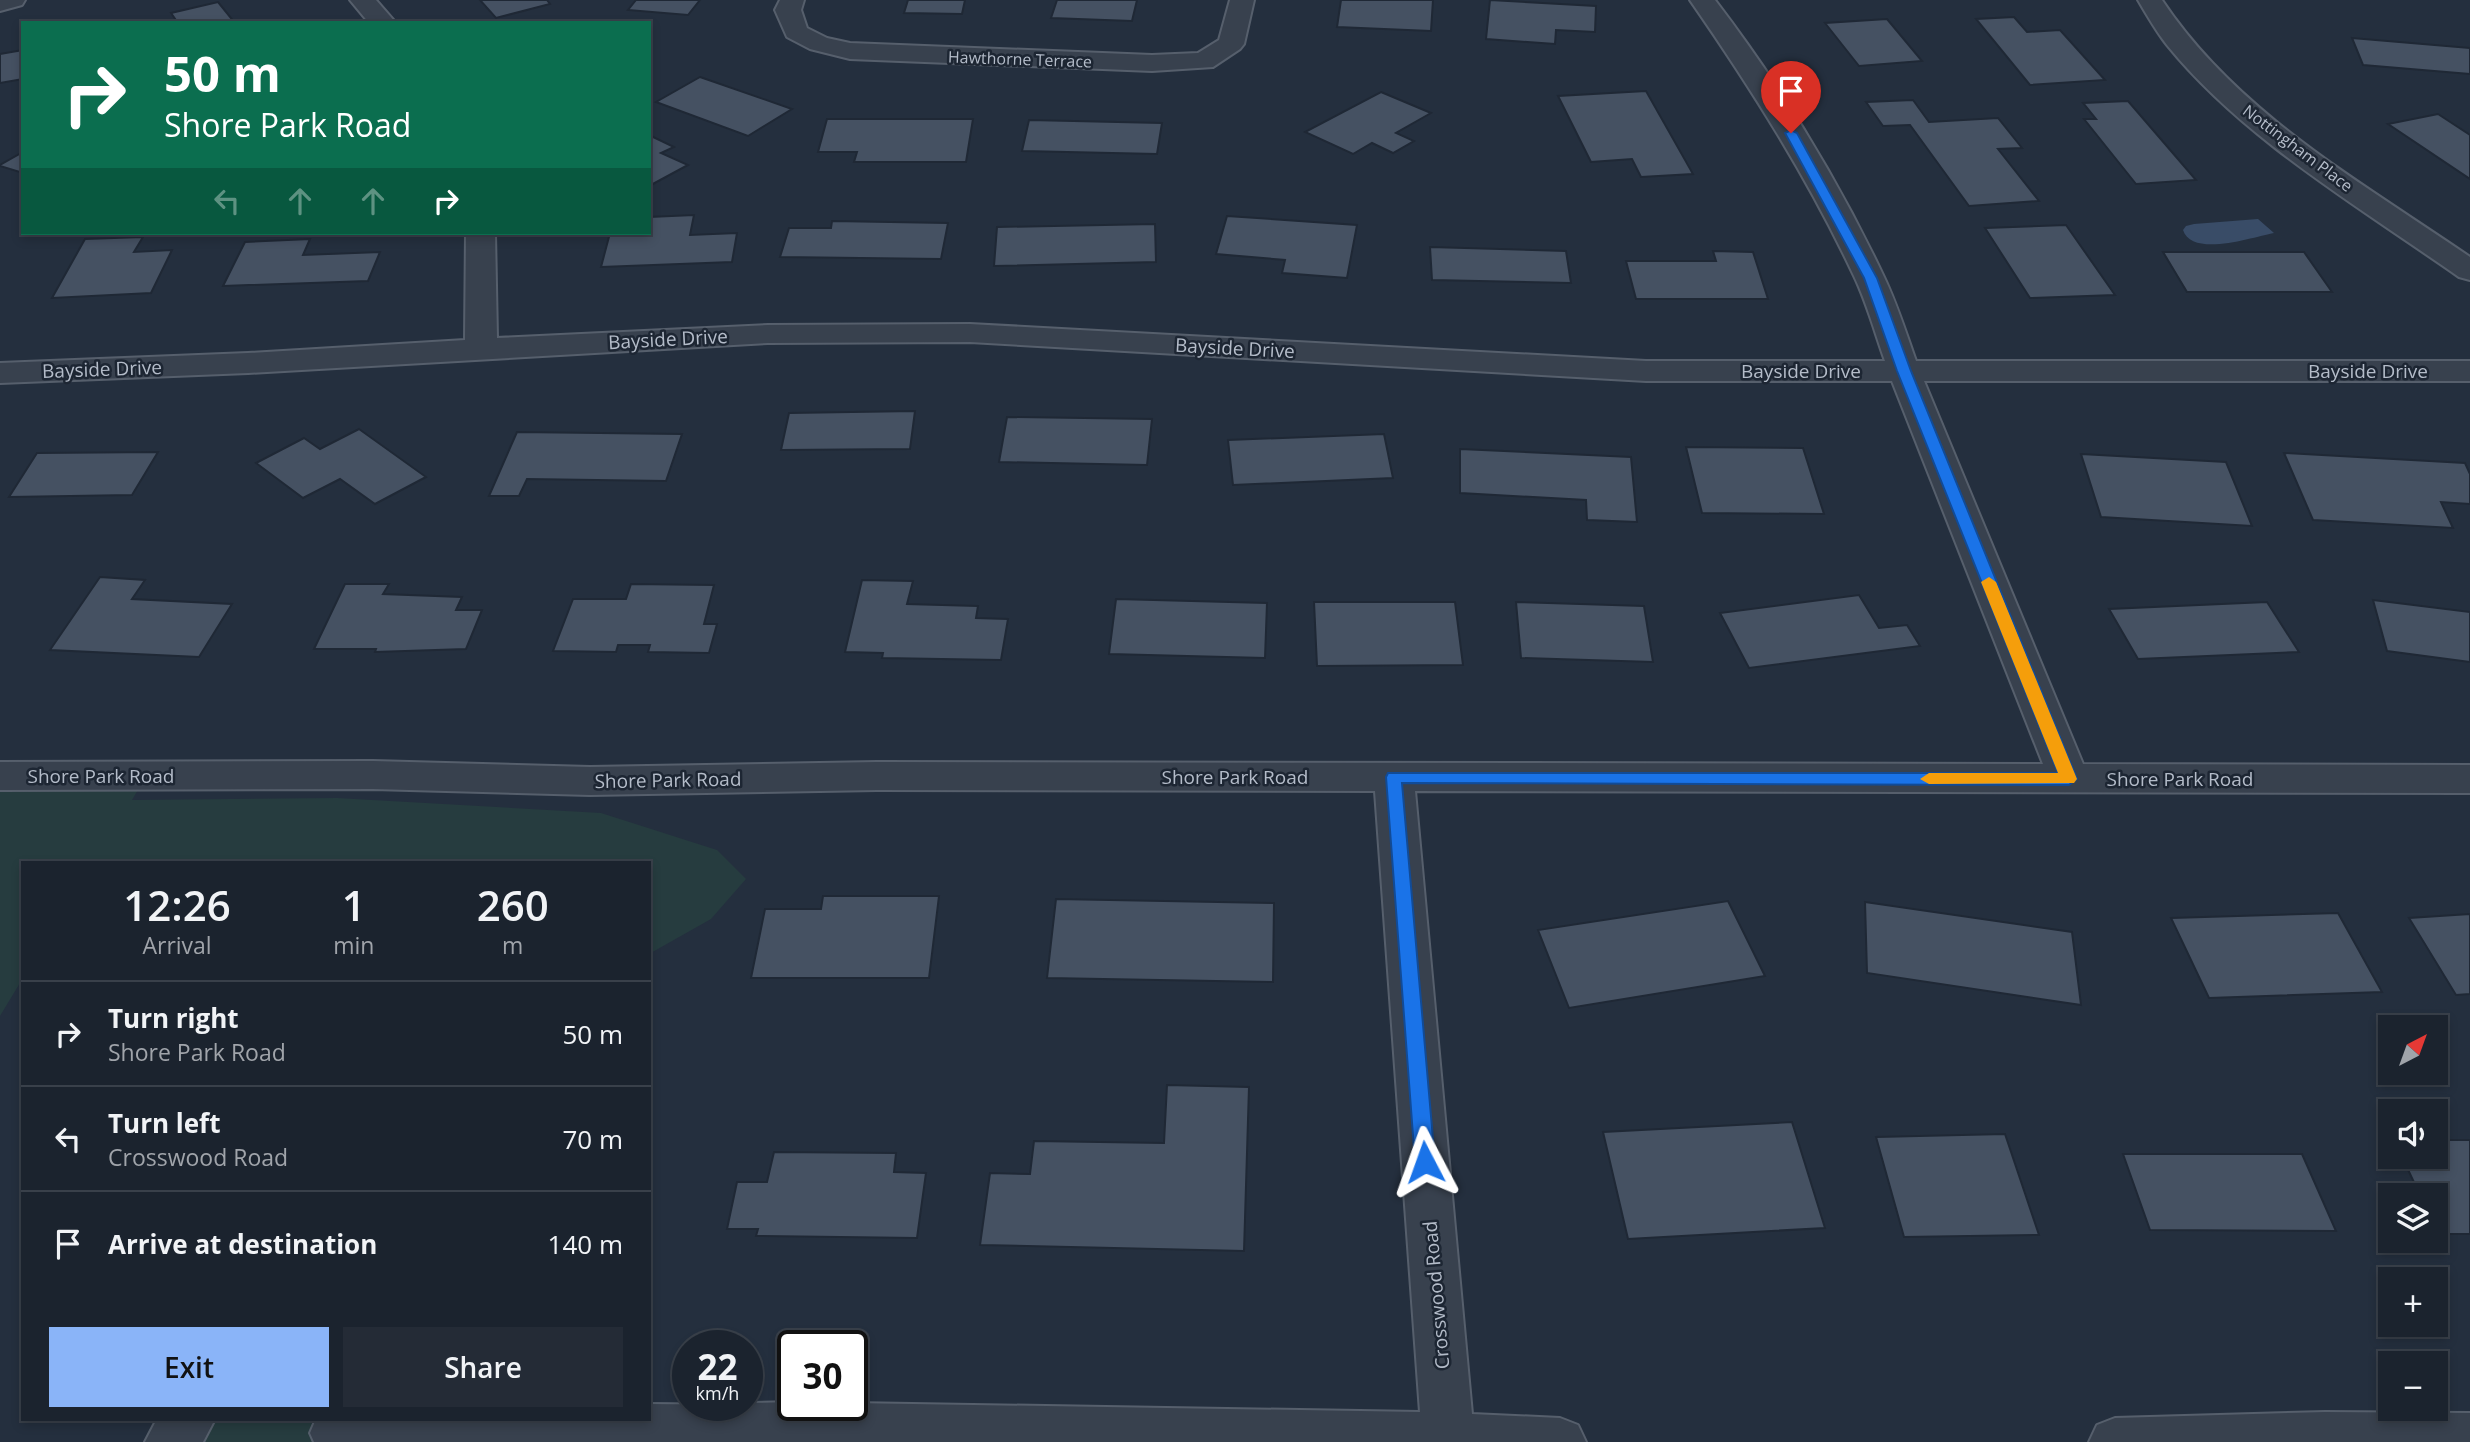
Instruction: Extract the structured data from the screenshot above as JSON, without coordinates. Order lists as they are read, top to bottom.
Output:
{
  "streets": {
    "street": [
      "Hawthorne Terrace",
      "Nottingham Place",
      "Bayside Drive",
      "Shore Park Road",
      "Crosswood Road"
    ]
  },
  "crossings": [
    ["Shore Park Road", "Crosswood Road"]
  ],
  "north": "top right",
  "page": {
    "turn": ["50 m", "Shore Park Road"],
    "eta": [
      "12:26",
      "Arrival",
      "1",
      "min",
      "260",
      "m"
    ],
    "list": [
      {
        "name": "Turn right",
        "note": "Shore Park Road",
        "value": "50 m"
      },
      {
        "name": "Turn left",
        "note": "Crosswood Road",
        "value": "70 m"
      },
      {
        "name": "Arrive at destination",
        "value": "140 m"
      }
    ],
    "map_buttons": ["+", "−"],
    "buttons": ["Exit", "Share"],
    "speed": "22 km/h",
    "limit": "30"
  }
}
